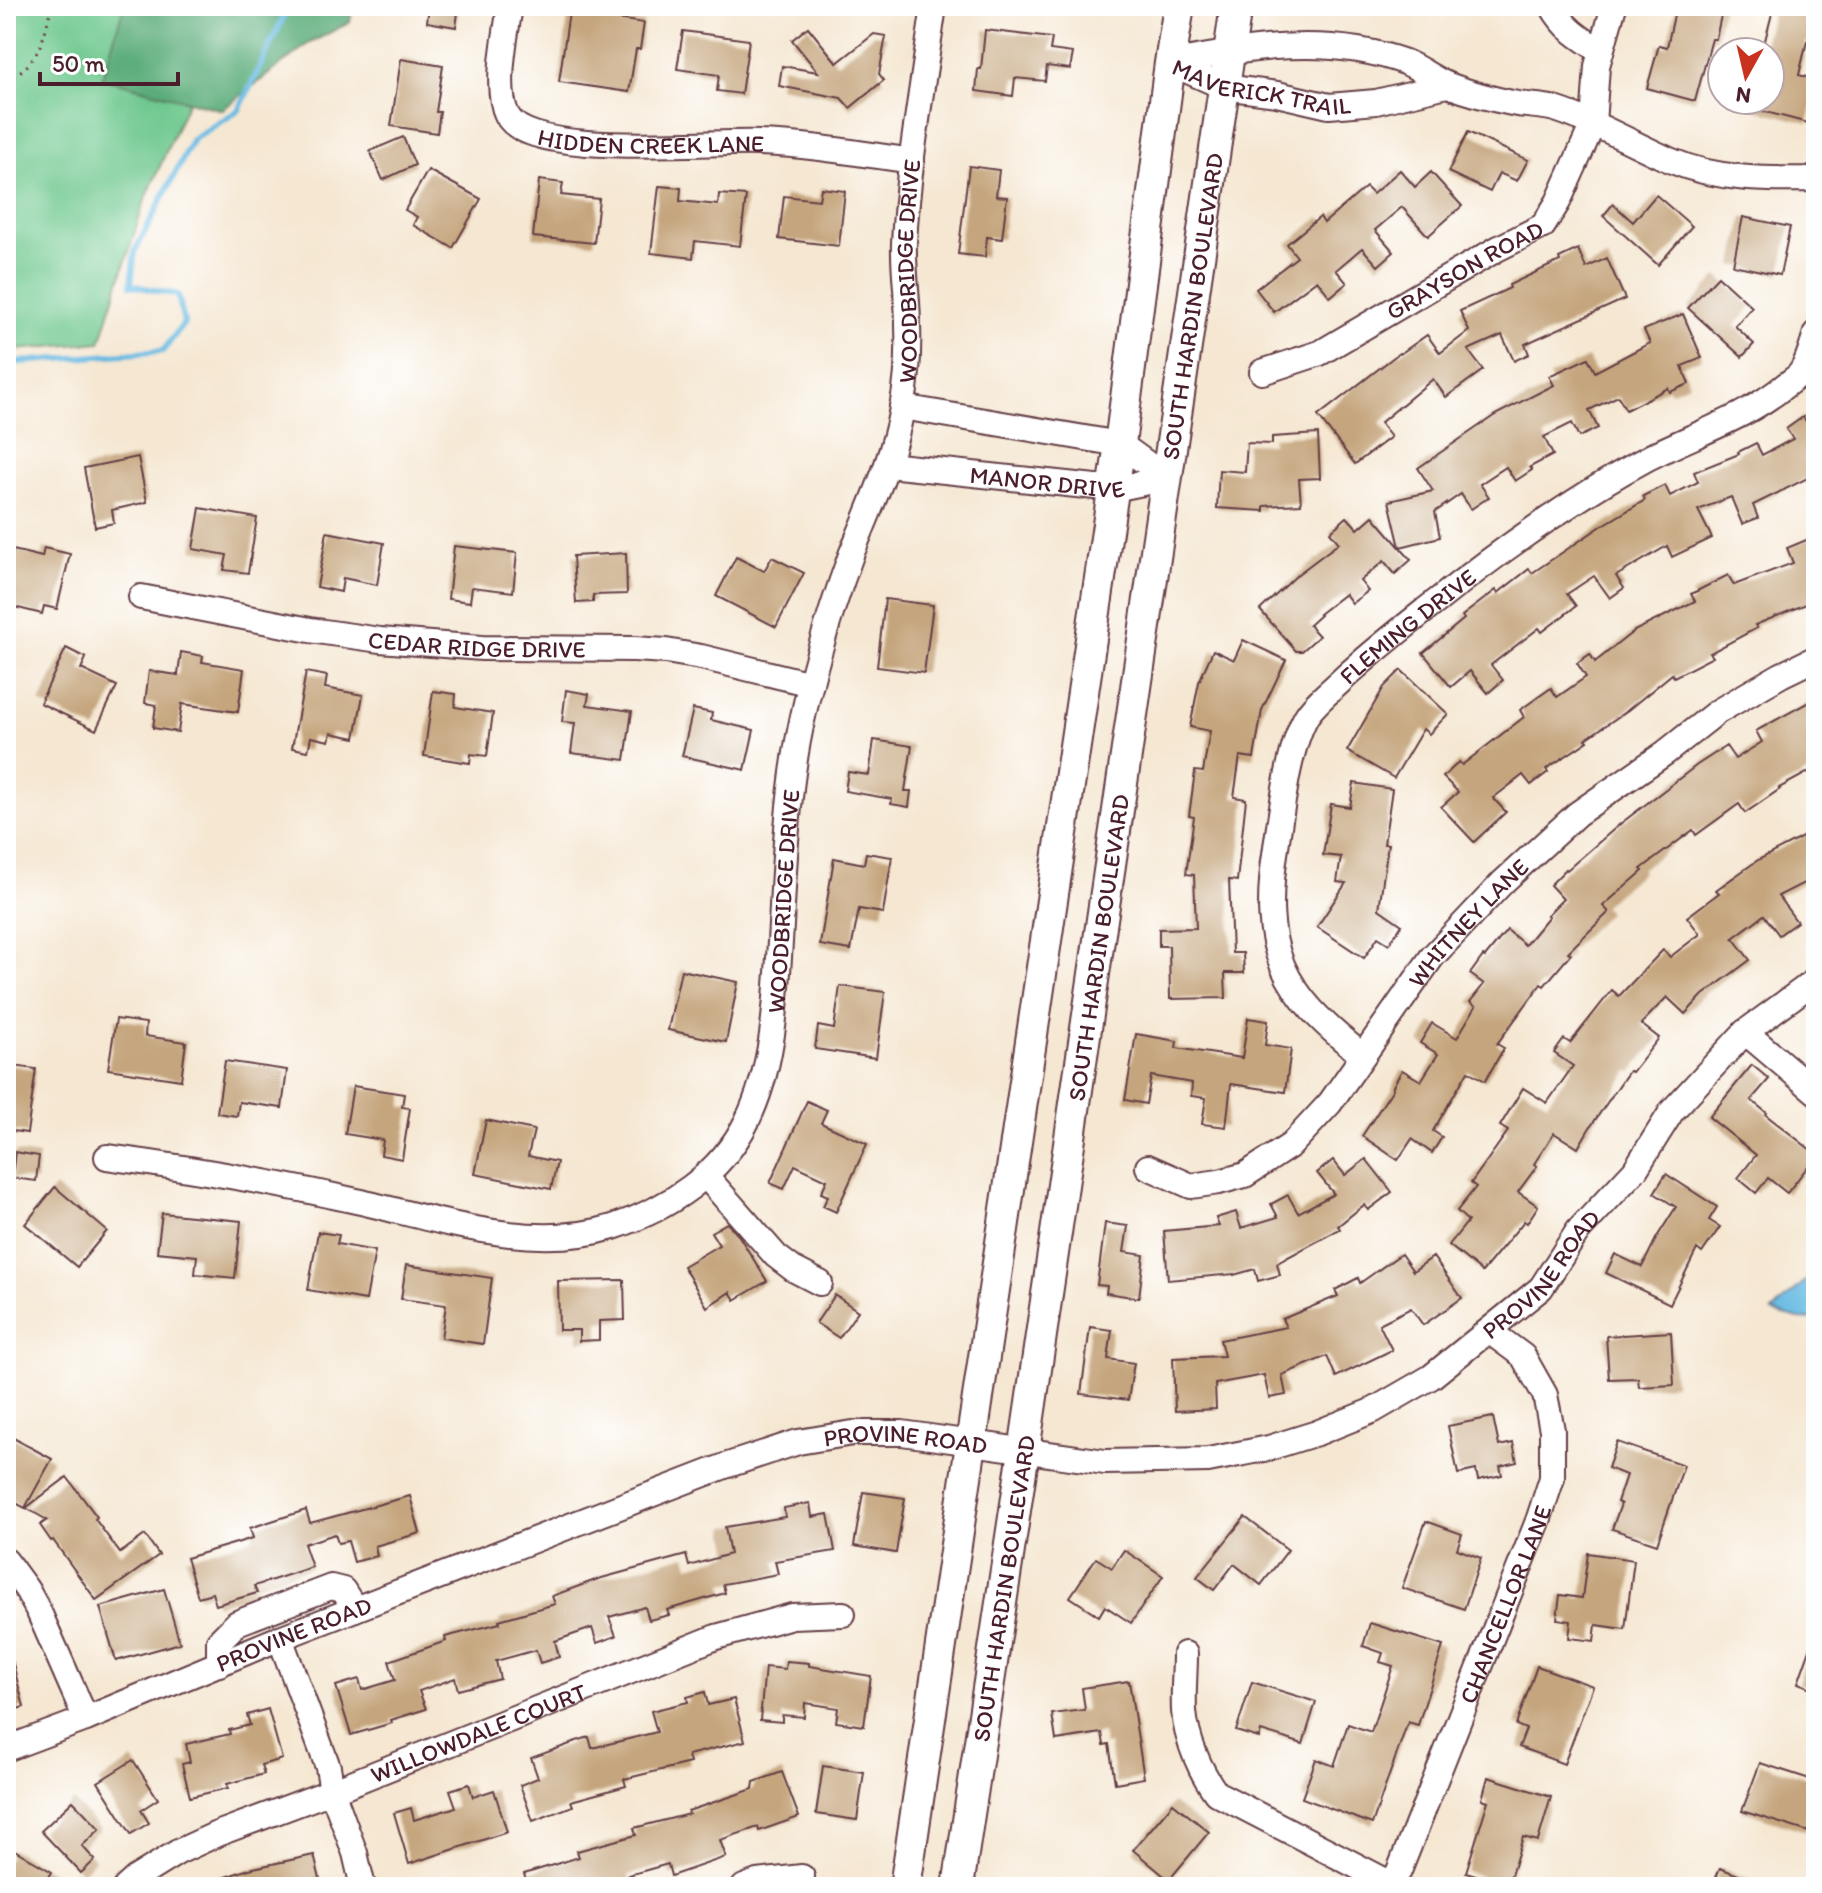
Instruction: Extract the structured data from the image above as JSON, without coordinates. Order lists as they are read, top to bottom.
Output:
{
  "streets": {
    "main road": ["SOUTH HARDIN BOULEVARD"],
    "street": [
      "MAVERICK TRAIL",
      "HIDDEN CREEK LANE",
      "GRAYSON ROAD",
      "WOODBRIDGE DRIVE",
      "MANOR DRIVE",
      "FLEMING DRIVE",
      "CEDAR RIDGE DRIVE",
      "WHITNEY LANE",
      "PROVINE ROAD",
      "CHANCELLOR LANE",
      "WILLOWDALE COURT"
    ]
  },
  "crossings": [
    ["MAVERICK TRAIL", "GRAYSON ROAD"],
    ["MAVERICK TRAIL", "SOUTH HARDIN BOULEVARD"],
    ["HIDDEN CREEK LANE", "WOODBRIDGE DRIVE"],
    ["WOODBRIDGE DRIVE", "MANOR DRIVE"],
    ["WOODBRIDGE DRIVE", "CEDAR RIDGE DRIVE"],
    ["SOUTH HARDIN BOULEVARD", "MANOR DRIVE"],
    ["SOUTH HARDIN BOULEVARD", "PROVINE ROAD"],
    ["FLEMING DRIVE", "WHITNEY LANE"],
    ["PROVINE ROAD", "CHANCELLOR LANE"]
  ],
  "scale_bar": "50 m",
  "north": "bottom"
}
